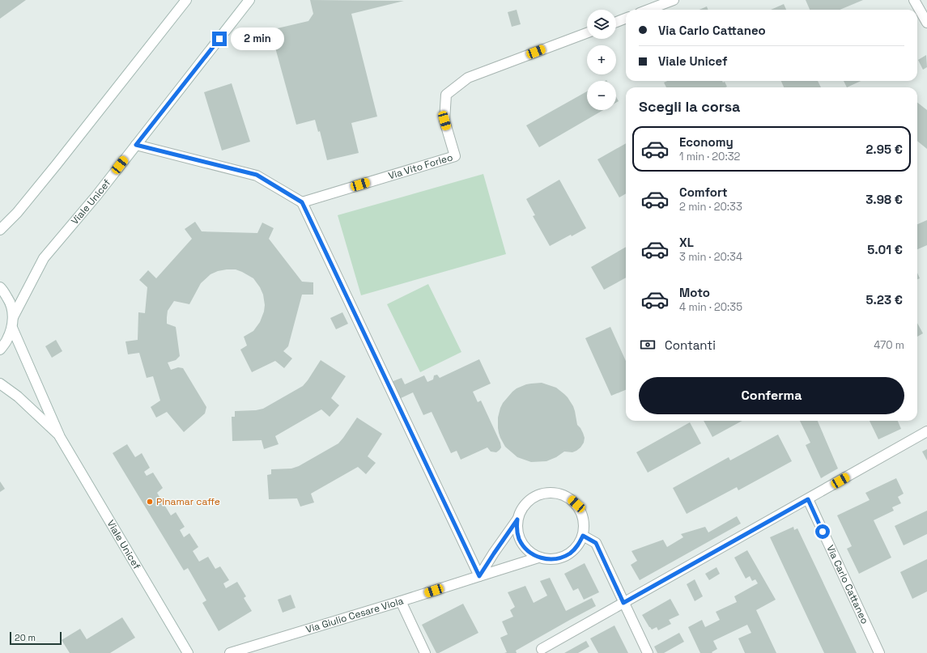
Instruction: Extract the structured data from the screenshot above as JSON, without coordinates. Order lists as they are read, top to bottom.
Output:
{
  "streets": {
    "street": [
      "Via Vito Forleo",
      "Viale Unicef",
      "Via Carlo Cattaneo",
      "Via Giulio Cesare Viola"
    ]
  },
  "places": ["Pinamar caffe"],
  "scale_bar": "20 m",
  "page": {
    "map_buttons": ["+", "−"],
    "banner": ["Via Carlo Cattaneo", "Viale Unicef"],
    "bubble": "2 min",
    "heading": "Scegli la corsa",
    "list": [
      {
        "name": "Economy",
        "note": "1 min · 20:32",
        "value": "2.95 €"
      },
      {
        "name": "Comfort",
        "note": "2 min · 20:33",
        "value": "3.98 €"
      },
      {
        "name": "XL",
        "note": "3 min · 20:34",
        "value": "5.01 €"
      },
      {
        "name": "Moto",
        "note": "4 min · 20:35",
        "value": "5.23 €"
      }
    ],
    "pay": ["Contanti", "470 m"],
    "buttons": "Conferma",
    "scale": "20 m"
  }
}
